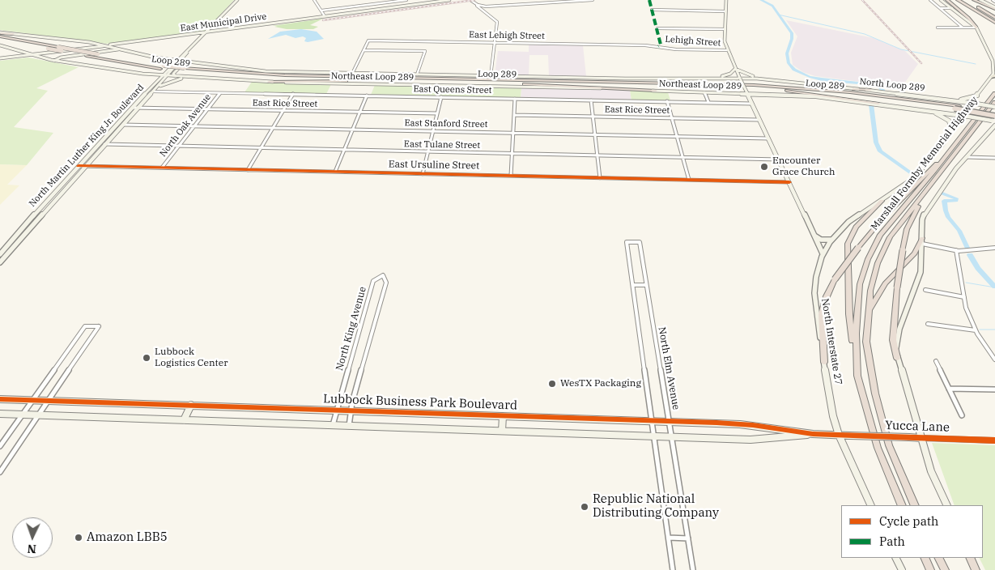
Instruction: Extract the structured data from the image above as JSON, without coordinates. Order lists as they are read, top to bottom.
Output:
{
  "streets": {
    "highway": ["Loop 289", "Marshall Formby Memorial Highway"],
    "main road": [
      "East Municipal Drive",
      "Northeast Loop 289",
      "North Loop 289",
      "North Martin Luther King Jr. Boulevard",
      "North Interstate 27",
      "Lubbock Business Park Boulevard",
      "Yucca Lane"
    ],
    "street": [
      "East Lehigh Street",
      "Lehigh Street",
      "East Queens Street",
      "East Rice Street",
      "East Stanford Street",
      "North Oak Avenue",
      "East Tulane Street",
      "East Ursuline Street",
      "North King Avenue",
      "North Elm Avenue"
    ]
  },
  "crossings": [
    ["East Municipal Drive", "Northeast Loop 289"],
    ["East Municipal Drive", "North Martin Luther King Jr. Boulevard"],
    ["East Lehigh Street", "Lehigh Street"],
    ["Northeast Loop 289", "North Loop 289"],
    ["Northeast Loop 289", "North Martin Luther King Jr. Boulevard"],
    ["North Loop 289", "North Interstate 27"],
    ["East Queens Street", "North Oak Avenue"],
    ["East Queens Street", "North Martin Luther King Jr. Boulevard"],
    ["East Rice Street", "North Oak Avenue"],
    ["East Rice Street", "North Martin Luther King Jr. Boulevard"],
    ["East Stanford Street", "North Oak Avenue"],
    ["East Stanford Street", "North Martin Luther King Jr. Boulevard"],
    ["North Oak Avenue", "East Tulane Street"],
    ["North Oak Avenue", "East Ursuline Street"],
    ["East Tulane Street", "North Martin Luther King Jr. Boulevard"],
    ["North Martin Luther King Jr. Boulevard", "East Ursuline Street"],
    ["North King Avenue", "Lubbock Business Park Boulevard"],
    ["North Interstate 27", "Lubbock Business Park Boulevard"],
    ["North Interstate 27", "Yucca Lane"],
    ["North Elm Avenue", "Lubbock Business Park Boulevard"],
    ["Lubbock Business Park Boulevard", "Yucca Lane"]
  ],
  "places": [
    "Encounter Grace Church",
    "Lubbock Logistics Center",
    "WesTX Packaging",
    "Republic National Distributing Company",
    "Amazon LBB5"
  ],
  "legend": ["Cycle path", "Path"],
  "north": "bottom"
}
